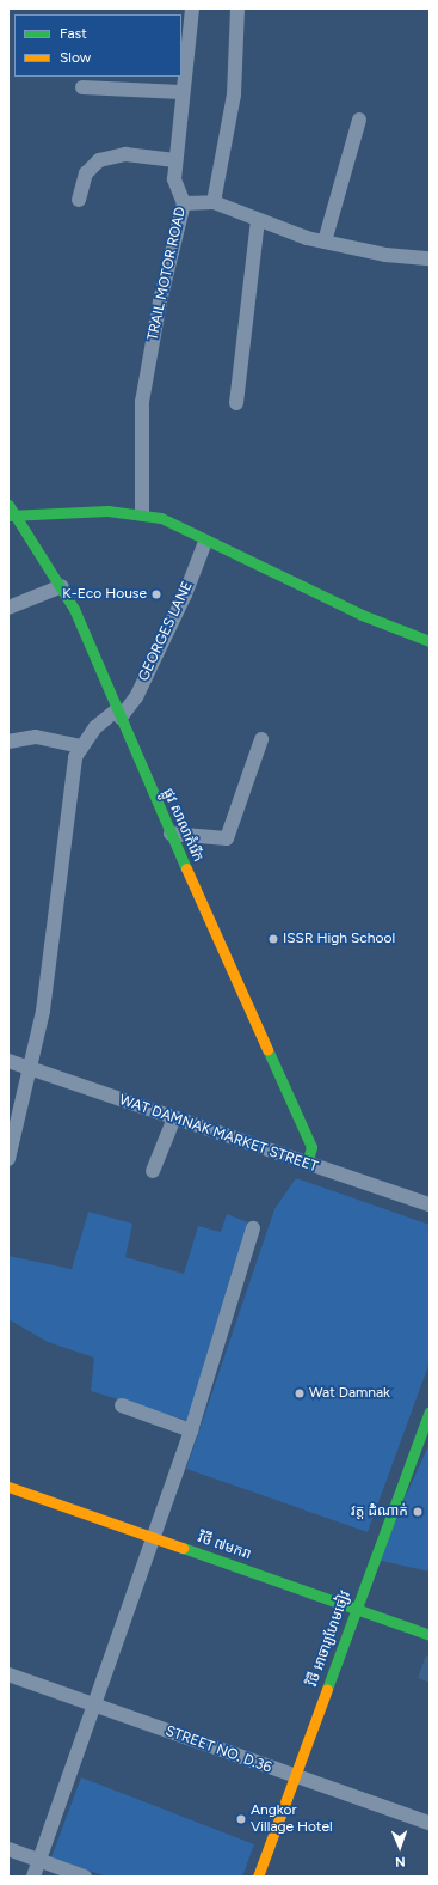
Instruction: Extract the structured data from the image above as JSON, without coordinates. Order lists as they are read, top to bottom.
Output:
{
  "streets": {
    "street": [
      "TRAIL MOTOR ROAD",
      "GEORGES LANE",
      "ផ្លូវ សាលាកំរើក",
      "WAT DAMNAK MARKET STREET",
      "វិថី ៧មករា",
      "វិថី អាចារ្យហែមចៀវ",
      "STREET NO. D.36"
    ]
  },
  "crossings": [
    ["GEORGES LANE", "ផ្លូវ សាលាកំរើក"],
    ["ផ្លូវ សាលាកំរើក", "WAT DAMNAK MARKET STREET"],
    ["វិថី ៧មករា", "វិថី អាចារ្យហែមចៀវ"],
    ["វិថី អាចារ្យហែមចៀវ", "STREET NO. D.36"]
  ],
  "places": [
    "K-Eco House",
    "ISSR High School",
    "Wat Damnak",
    "វត្ត ដំំណាក់",
    "Angkor Village Hotel"
  ],
  "legend": ["Fast", "Slow"],
  "north": "bottom"
}
